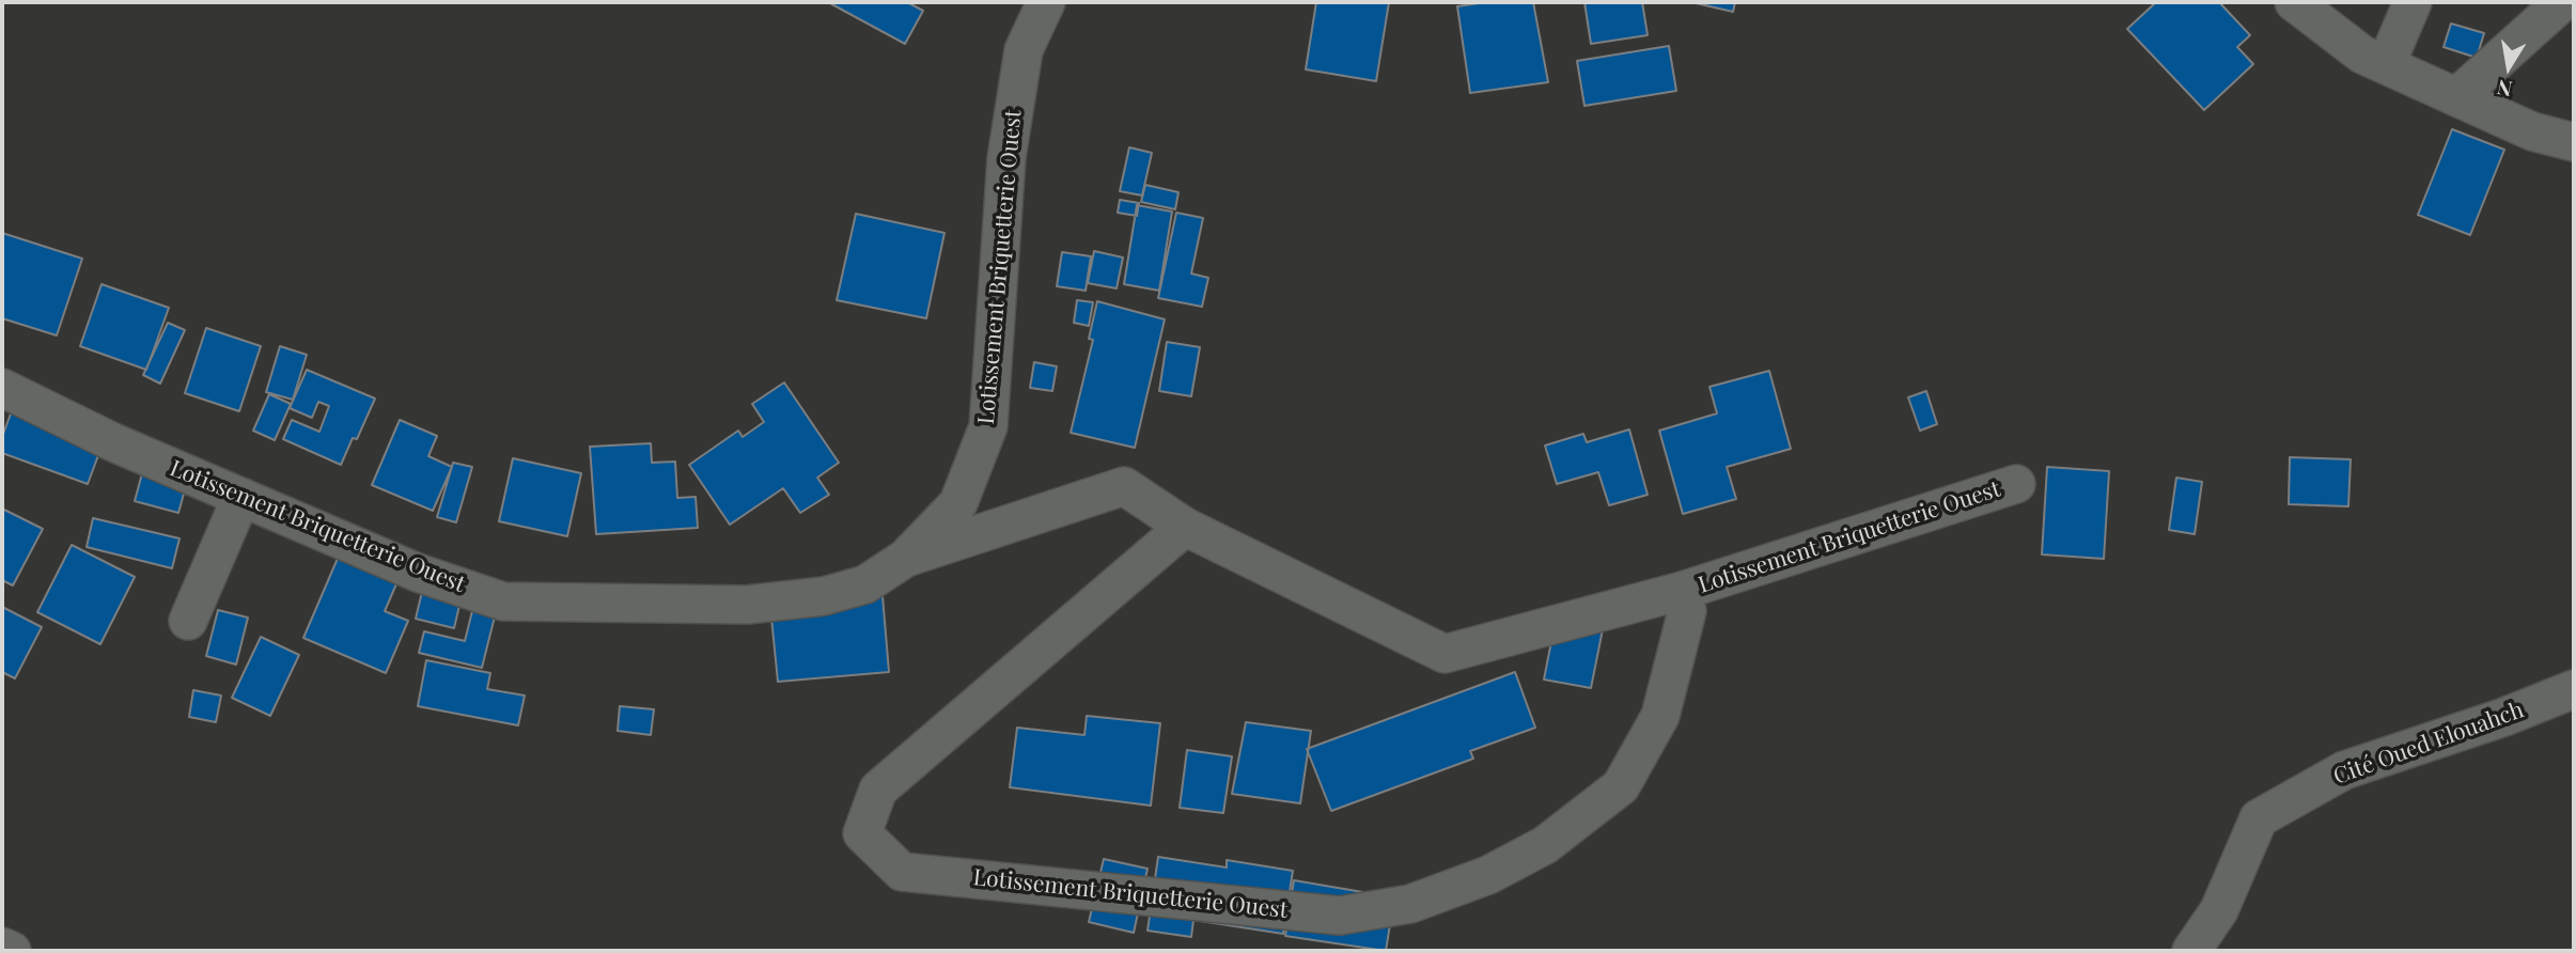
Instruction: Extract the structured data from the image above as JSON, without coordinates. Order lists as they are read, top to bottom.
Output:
{
  "streets": {
    "street": ["Lotissement Briquetterie Ouest", "Cité Oued Elouahch"]
  },
  "north": "bottom"
}
